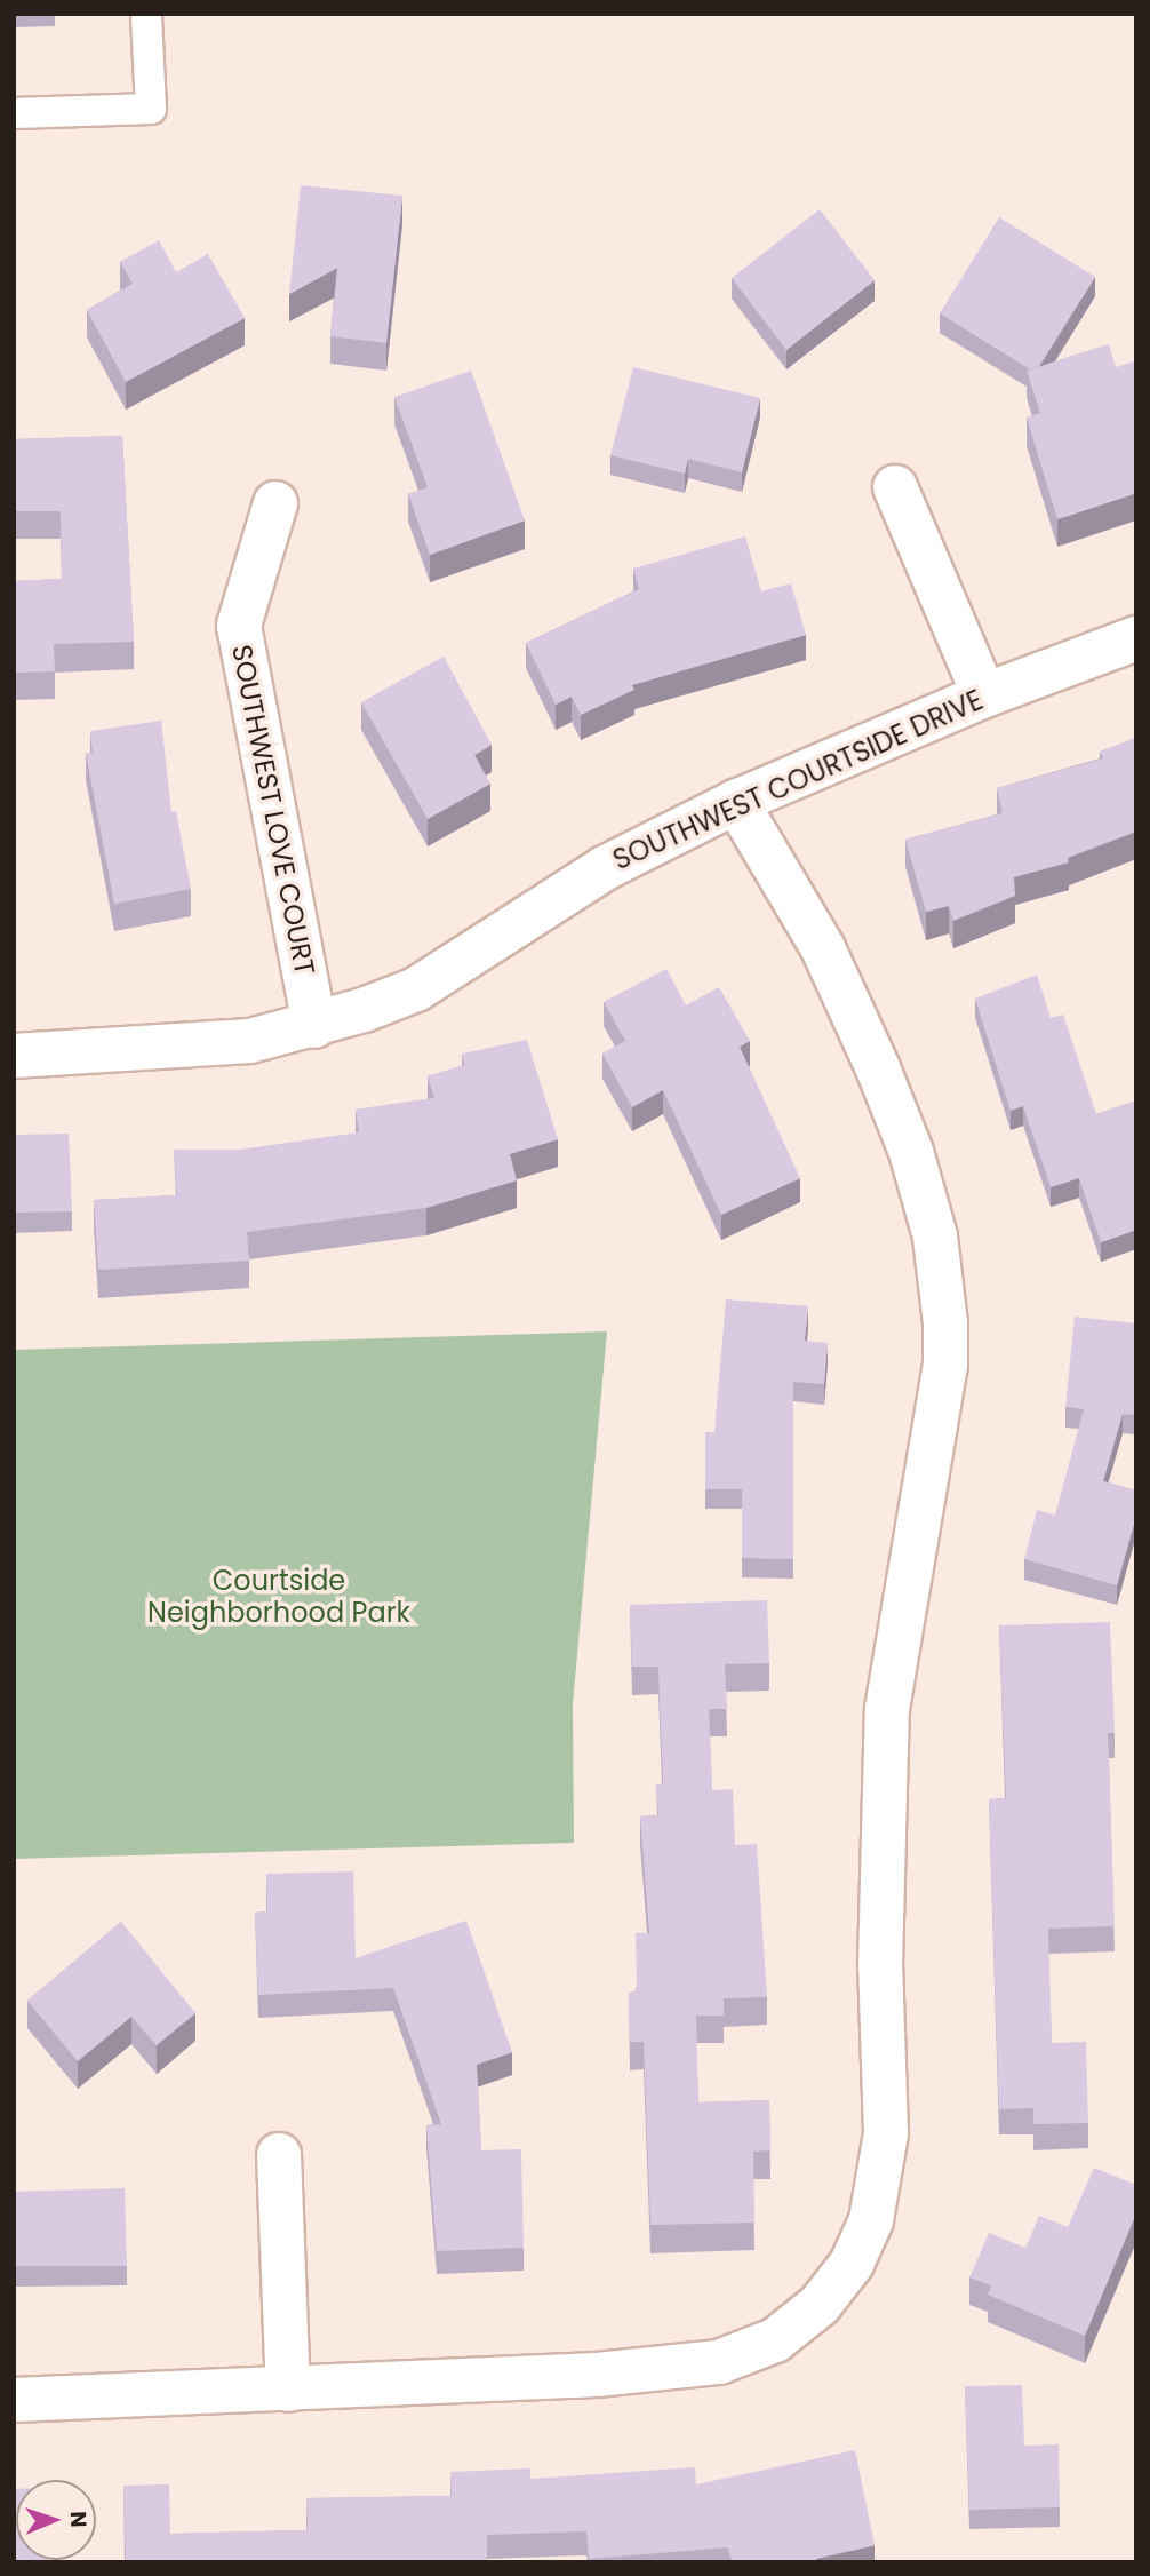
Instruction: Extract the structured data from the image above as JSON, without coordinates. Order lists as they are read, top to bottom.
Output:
{
  "streets": {
    "street": ["SOUTHWEST COURTSIDE DRIVE", "SOUTHWEST LOVE COURT"]
  },
  "crossings": [
    ["SOUTHWEST COURTSIDE DRIVE", "SOUTHWEST LOVE COURT"]
  ],
  "parks": ["Courtside Neighborhood Park"],
  "north": "right"
}
